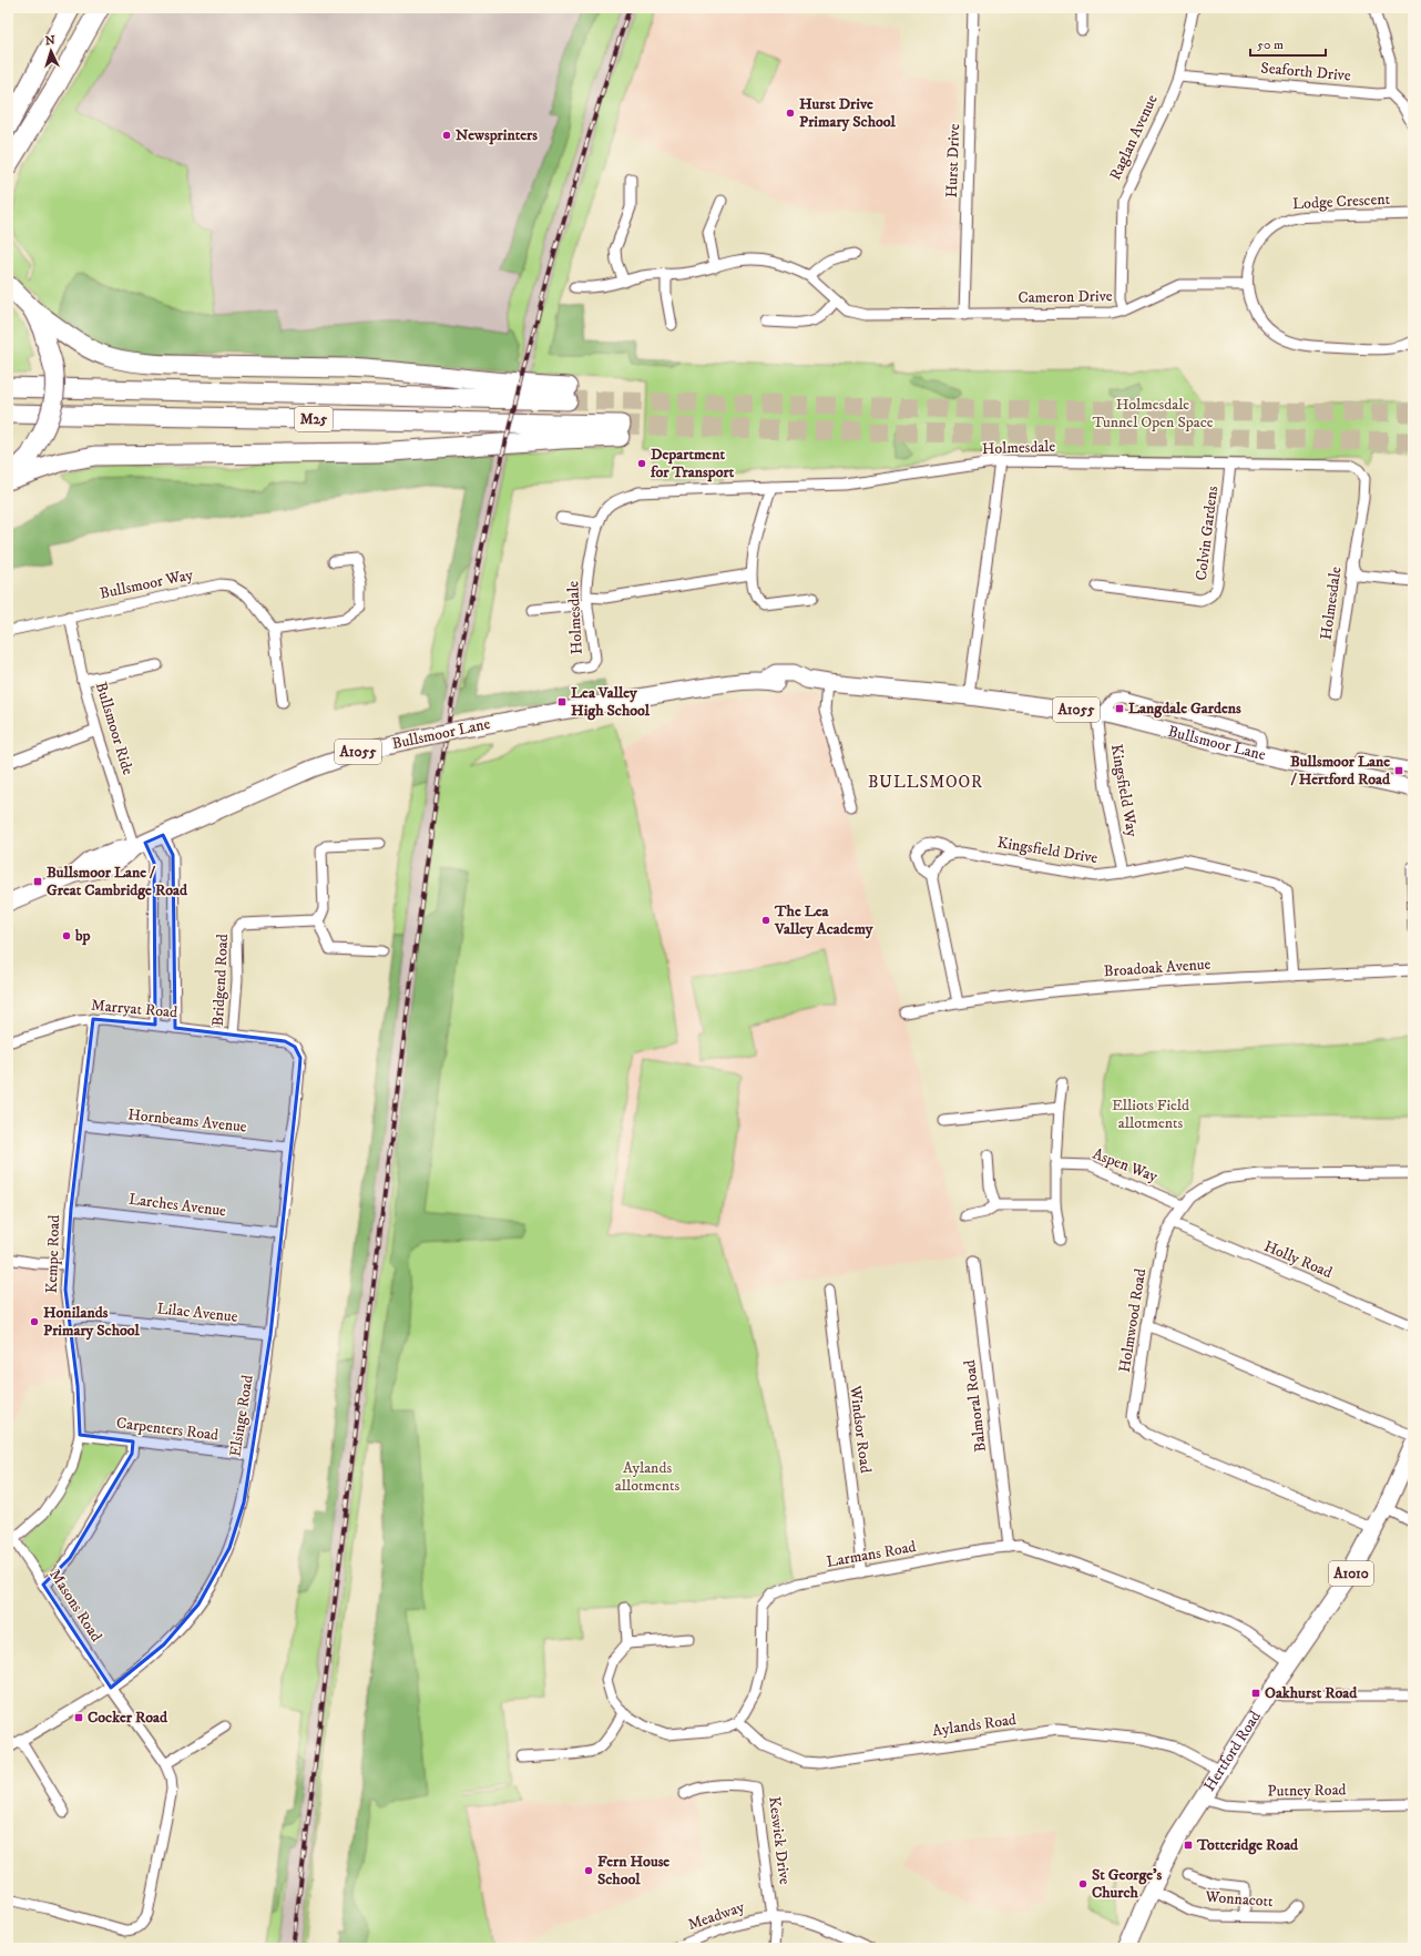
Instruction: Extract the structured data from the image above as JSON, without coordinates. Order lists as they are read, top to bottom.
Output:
{
  "streets": {
    "highway": ["M25"],
    "main road": [
      "A1055",
      "Bullsmoor Lane",
      "A1010",
      "Hertford Road"
    ],
    "street": [
      "Seaforth Drive",
      "Raglan Avenue",
      "Hurst Drive",
      "Lodge Crescent",
      "Cameron Drive",
      "Holmesdale",
      "Colvin Gardens",
      "Bullsmoor Way",
      "Bullsmoor Ride",
      "Kingsfield Way",
      "Kingsfield Drive",
      "Broadoak Avenue",
      "Bridgend Road",
      "Marryat Road",
      "Hornbeams Avenue",
      "Aspen Way",
      "Larches Avenue",
      "Kempe Road",
      "Holly Road",
      "Lilac Avenue",
      "Holmwood Road",
      "Balmoral Road",
      "Elsinge Road",
      "Carpenters Road",
      "Windsor Road",
      "Larmans Road",
      "Masons Road",
      "Aylands Road",
      "Putney Road",
      "Keswick Drive",
      "Wonnacott",
      "Meadway"
    ]
  },
  "crossings": [
    ["Seaforth Drive", "Raglan Avenue"],
    ["Raglan Avenue", "Cameron Drive"],
    ["Hurst Drive", "Cameron Drive"],
    ["Lodge Crescent", "Cameron Drive"],
    ["Holmesdale", "Colvin Gardens"],
    ["Bullsmoor Way", "Bullsmoor Ride"],
    ["Bullsmoor Ride", "Bullsmoor Lane"],
    ["Bullsmoor Ride", "Marryat Road"],
    ["Bullsmoor Lane", "Kingsfield Way"],
    ["Kingsfield Way", "Kingsfield Drive"],
    ["Kingsfield Drive", "Broadoak Avenue"],
    ["Bridgend Road", "Marryat Road"],
    ["Bridgend Road", "Elsinge Road"],
    ["Marryat Road", "Kempe Road"],
    ["Marryat Road", "Elsinge Road"],
    ["Hornbeams Avenue", "Kempe Road"],
    ["Hornbeams Avenue", "Elsinge Road"],
    ["Aspen Way", "Holmwood Road"],
    ["Larches Avenue", "Kempe Road"],
    ["Larches Avenue", "Elsinge Road"],
    ["Kempe Road", "Lilac Avenue"],
    ["Kempe Road", "Carpenters Road"],
    ["Kempe Road", "Masons Road"],
    ["Holly Road", "Holmwood Road"],
    ["Lilac Avenue", "Elsinge Road"],
    ["Holmwood Road", "Hertford Road"],
    ["Balmoral Road", "Larmans Road"],
    ["Elsinge Road", "Carpenters Road"],
    ["Elsinge Road", "Masons Road"],
    ["Windsor Road", "Larmans Road"],
    ["Larmans Road", "Aylands Road"],
    ["Larmans Road", "Hertford Road"],
    ["Aylands Road", "Hertford Road"],
    ["Hertford Road", "Putney Road"],
    ["Hertford Road", "Wonnacott"],
    ["Keswick Drive", "Meadway"]
  ],
  "districts": ["BULLSMOOR"],
  "parks": ["Holmesdale Tunnel Open Space", "Elliots Field allotments", "Aylands allotments"],
  "places": {
    "other": [
      "Hurst Drive Primary School",
      "Newsprinters",
      "Department for Transport",
      "The Lea Valley Academy",
      "bp",
      "Honilands Primary School",
      "Fern House School",
      "St George's Church"
    ],
    "transit": [
      "Lea Valley High School",
      "Langdale Gardens",
      "Bullsmoor Lane / Hertford Road",
      "Bullsmoor Lane / Great Cambridge Road",
      "Oakhurst Road",
      "Cocker Road",
      "Totteridge Road"
    ]
  },
  "scale_bar": "50 m",
  "north": "top"
}
